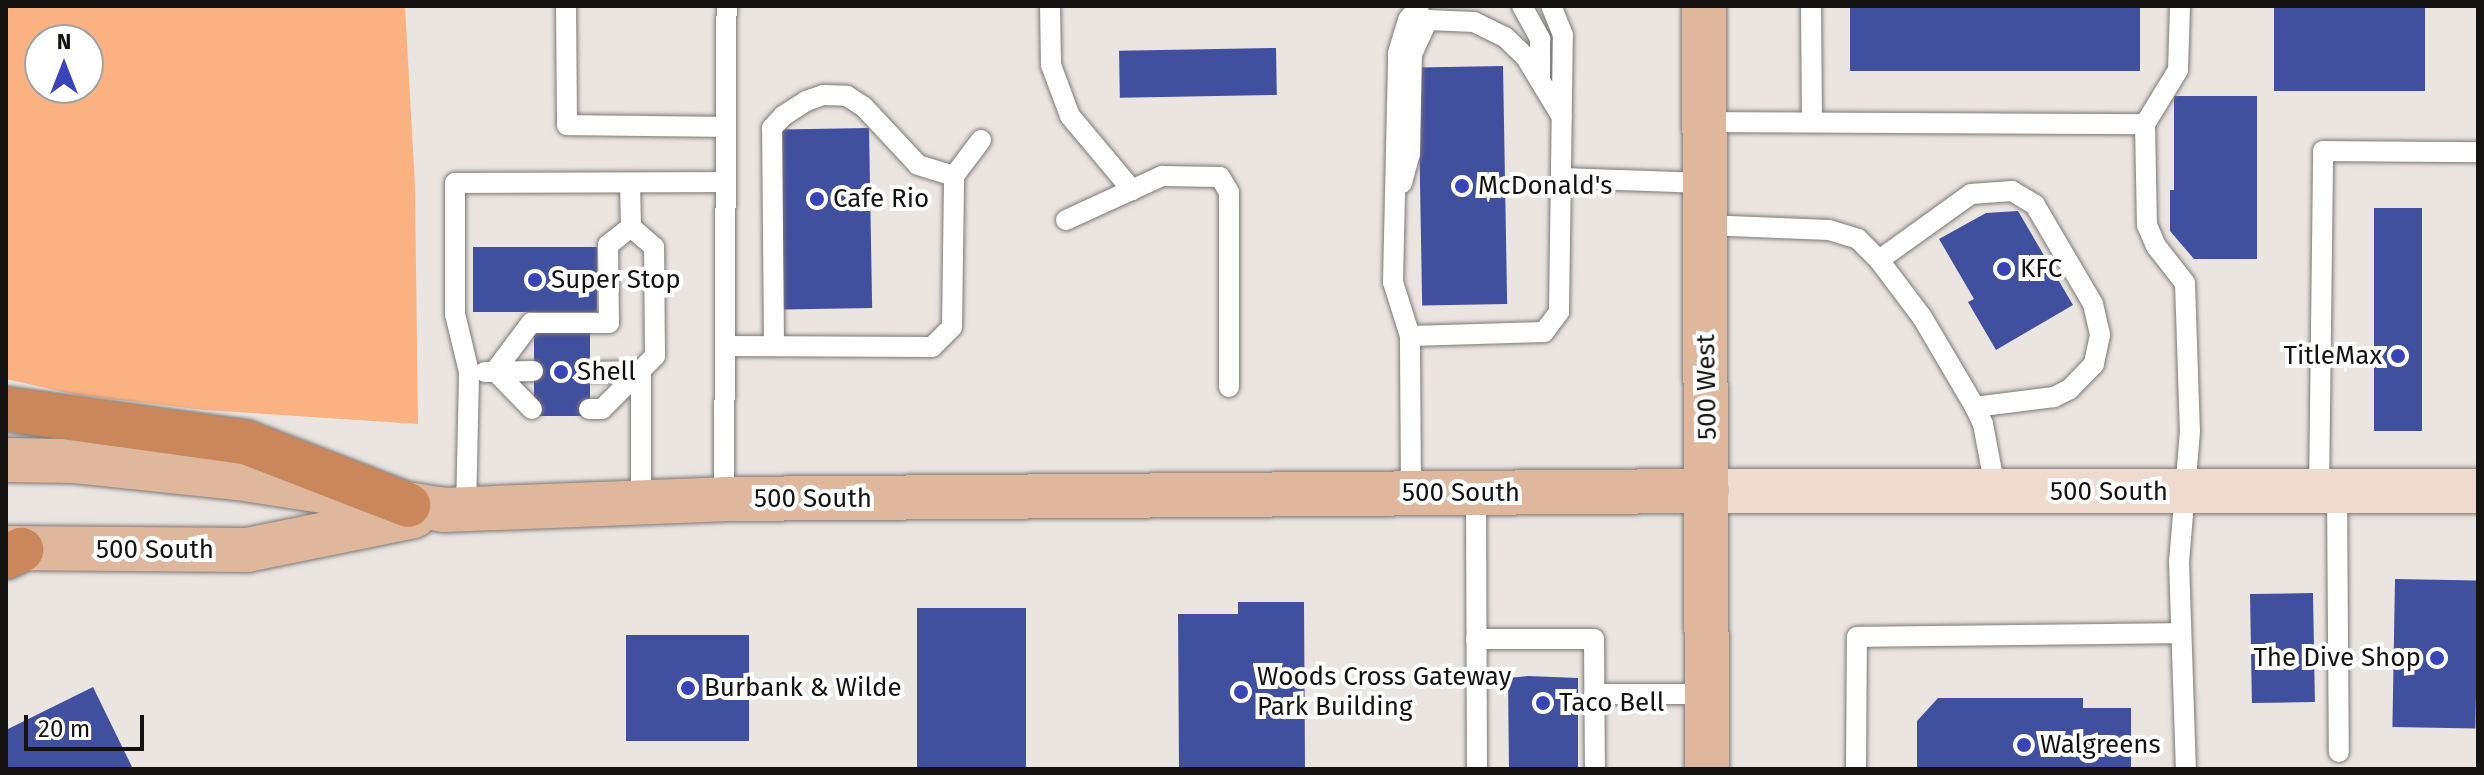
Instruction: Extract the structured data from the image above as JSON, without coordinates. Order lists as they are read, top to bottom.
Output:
{
  "streets": {
    "main road": ["500 West", "500 South"]
  },
  "crossings": [
    ["500 West", "500 South"]
  ],
  "places": [
    "McDonald's",
    "Cafe Rio",
    "KFC",
    "Super Stop",
    "TitleMax",
    "Shell",
    "The Dive Shop",
    "Burbank & Wilde",
    "Woods Cross Gateway Park Building",
    "Taco Bell",
    "Walgreens"
  ],
  "scale_bar": "20 m",
  "north": "top"
}
